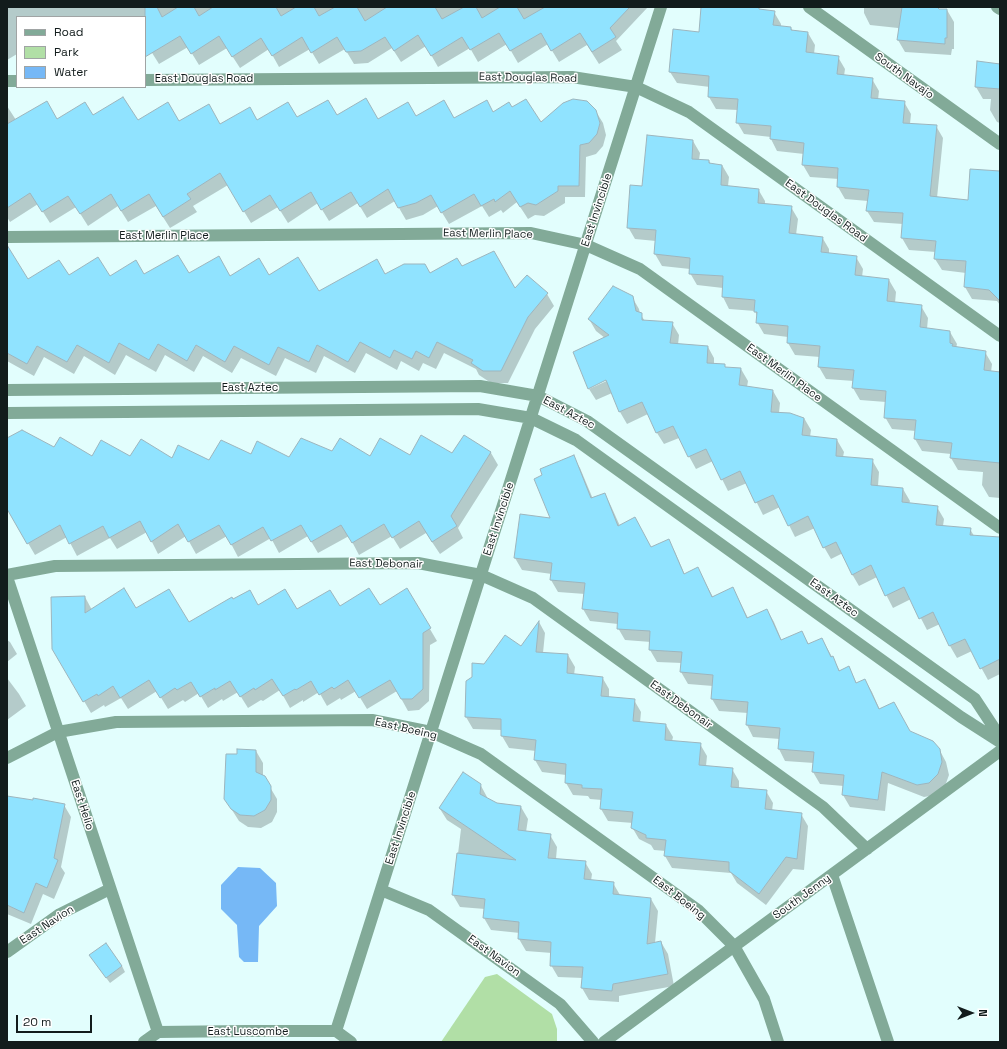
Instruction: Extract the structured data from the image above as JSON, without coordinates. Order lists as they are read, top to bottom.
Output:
{
  "streets": {
    "lane": [
      "South Navajo",
      "East Douglas Road",
      "East Invincible",
      "East Merlin Place",
      "East Aztec",
      "East Debonair",
      "East Boeing",
      "East Helio",
      "South Jenny",
      "East Navion",
      "East Luscombe"
    ]
  },
  "crossings": [
    ["East Douglas Road", "East Invincible"],
    ["East Invincible", "East Merlin Place"],
    ["East Invincible", "East Aztec"],
    ["East Invincible", "East Debonair"],
    ["East Invincible", "East Boeing"],
    ["East Invincible", "East Navion"],
    ["East Invincible", "East Luscombe"],
    ["East Debonair", "East Helio"],
    ["East Debonair", "South Jenny"],
    ["East Boeing", "East Helio"],
    ["East Boeing", "South Jenny"],
    ["East Helio", "East Navion"],
    ["East Helio", "East Luscombe"]
  ],
  "legend": ["Road", "Park", "Water"],
  "scale_bar": "20 m",
  "north": "right"
}
